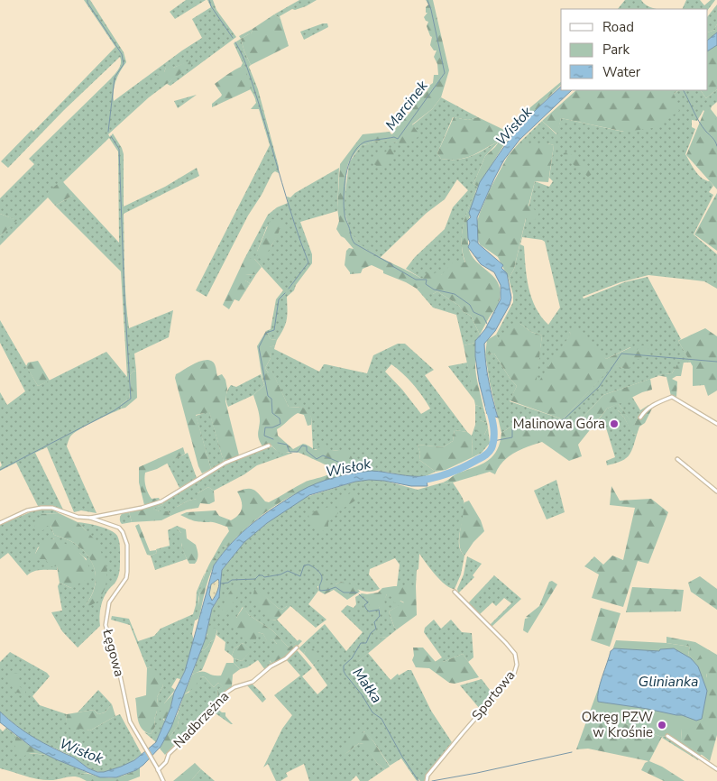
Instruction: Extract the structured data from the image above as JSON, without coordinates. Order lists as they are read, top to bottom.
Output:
{
  "streets": {
    "street": ["Łęgowa", "Sportowa", "Nadbrzeżna"]
  },
  "crossings": [
    ["Łęgowa", "Nadbrzeżna"]
  ],
  "water": [
    "Marcinek",
    "Wisłok",
    "Glinianka",
    "Małka"
  ],
  "places": ["Malinowa Góra", "Okręg PZW w Krośnie"],
  "legend": ["Road", "Park", "Water"]
}
